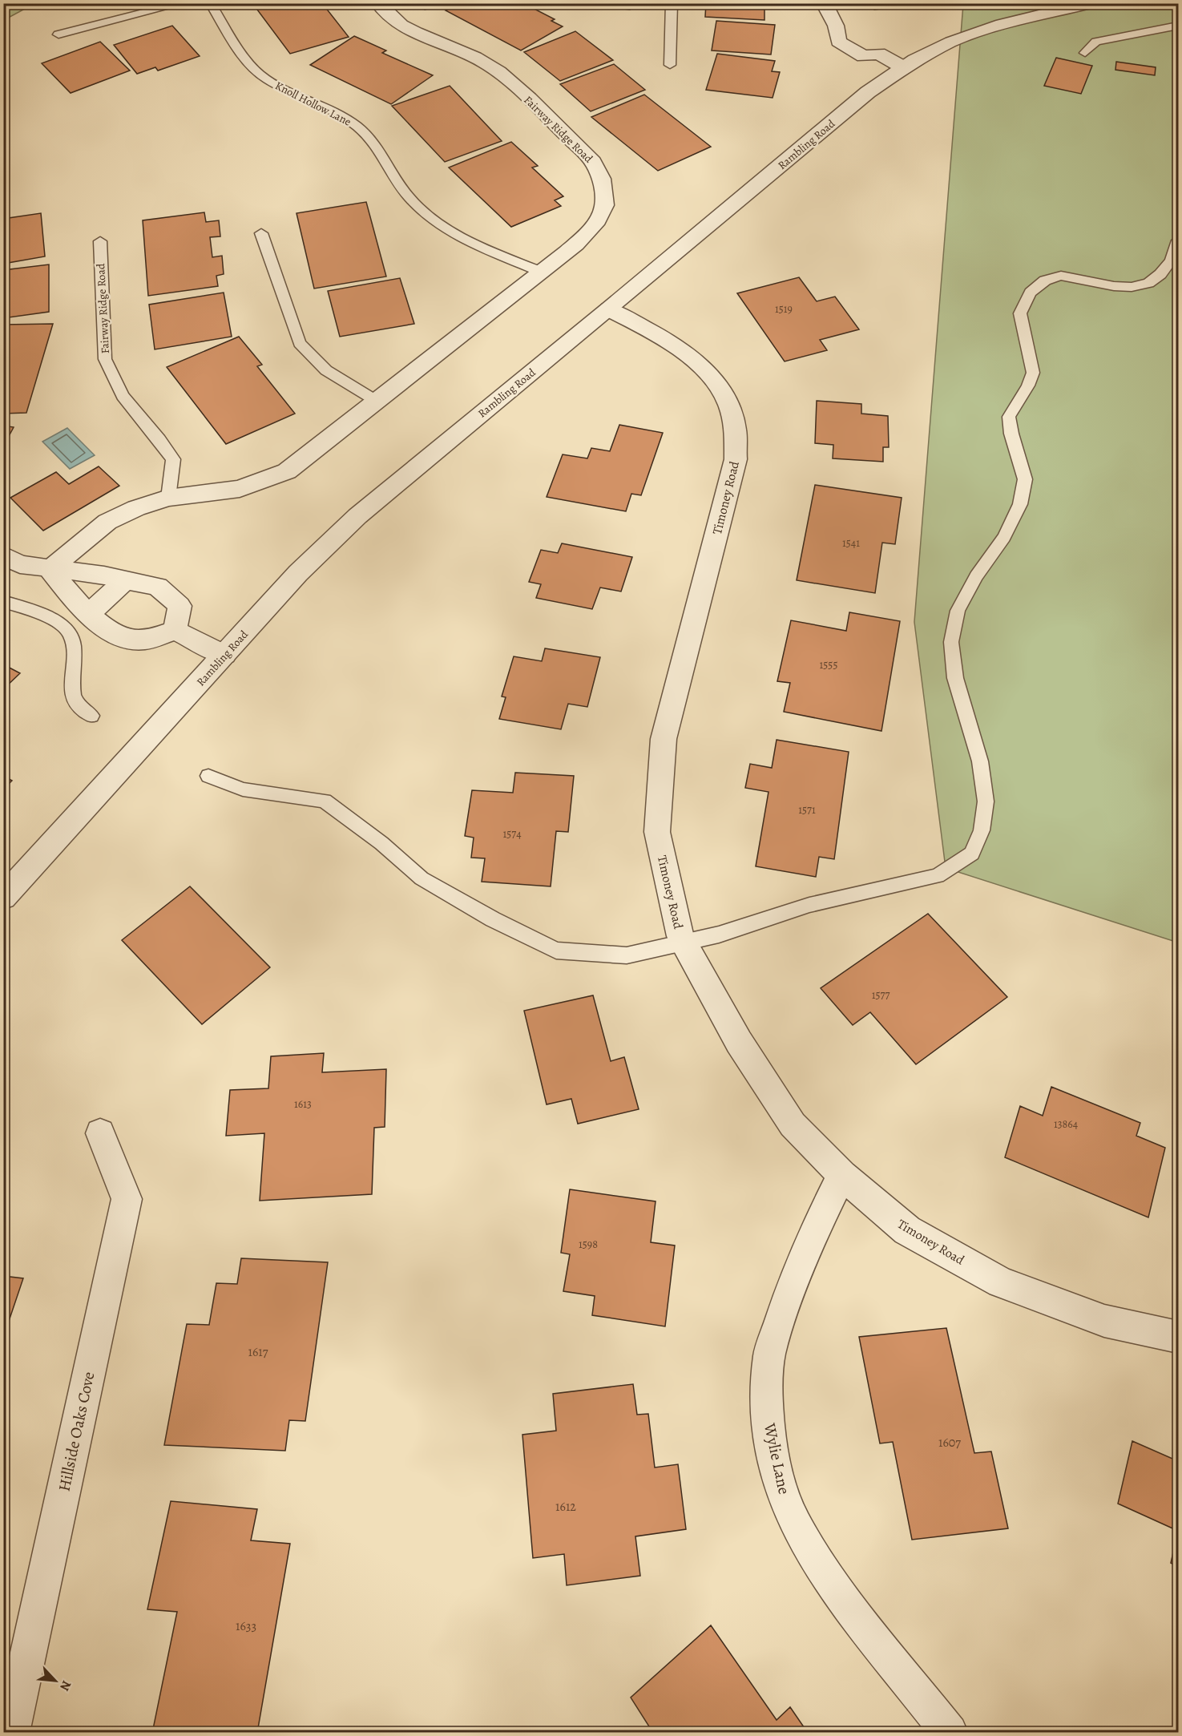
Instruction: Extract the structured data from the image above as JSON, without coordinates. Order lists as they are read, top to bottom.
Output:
{
  "streets": {
    "street": [
      "Fairway Ridge Road",
      "Rambling Road",
      "Timoney Road",
      "Hillside Oaks Cove",
      "Wylie Lane"
    ],
    "lane": ["Knoll Hollow Lane"]
  },
  "crossings": [
    ["Knoll Hollow Lane", "Fairway Ridge Road"],
    ["Rambling Road", "Timoney Road"],
    ["Timoney Road", "Wylie Lane"]
  ],
  "house_numbers": [
    "1519",
    "1541",
    "1555",
    "1571",
    "1574",
    "1577",
    "1613",
    "13864",
    "1598",
    "1617",
    "1607",
    "1612",
    "1633"
  ],
  "north": "bottom right"
}
